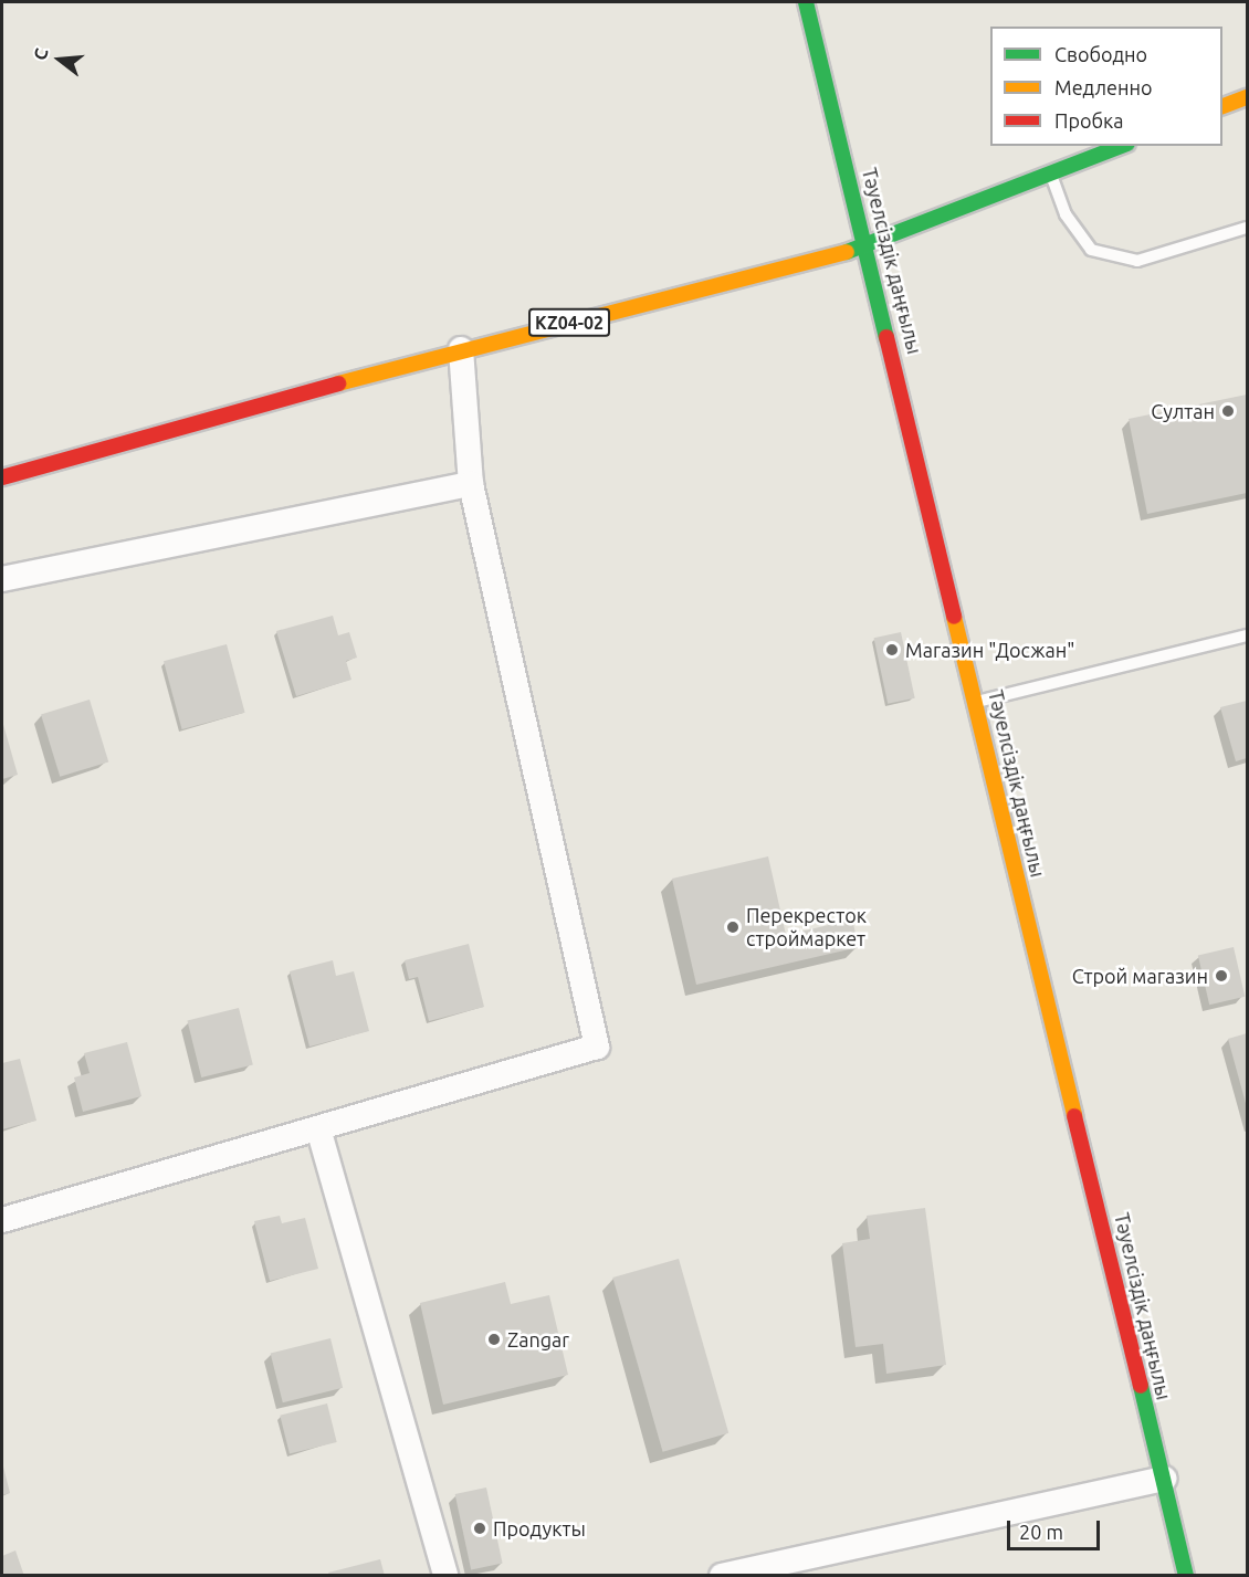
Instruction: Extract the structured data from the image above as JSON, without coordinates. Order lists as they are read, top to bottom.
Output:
{
  "streets": {
    "street": ["Тәуелсіздік даңғылы", "KZ04-02"]
  },
  "crossings": [
    ["Тәуелсіздік даңғылы", "KZ04-02"]
  ],
  "places": [
    "Султан",
    "Магазин \"Досжан\"",
    "Перекресток строймаркет",
    "Строй магазин",
    "Zangar",
    "Продукты"
  ],
  "legend": ["Свободно", "Медленно", "Пробка"],
  "scale_bar": "20 m",
  "north": "left"
}
